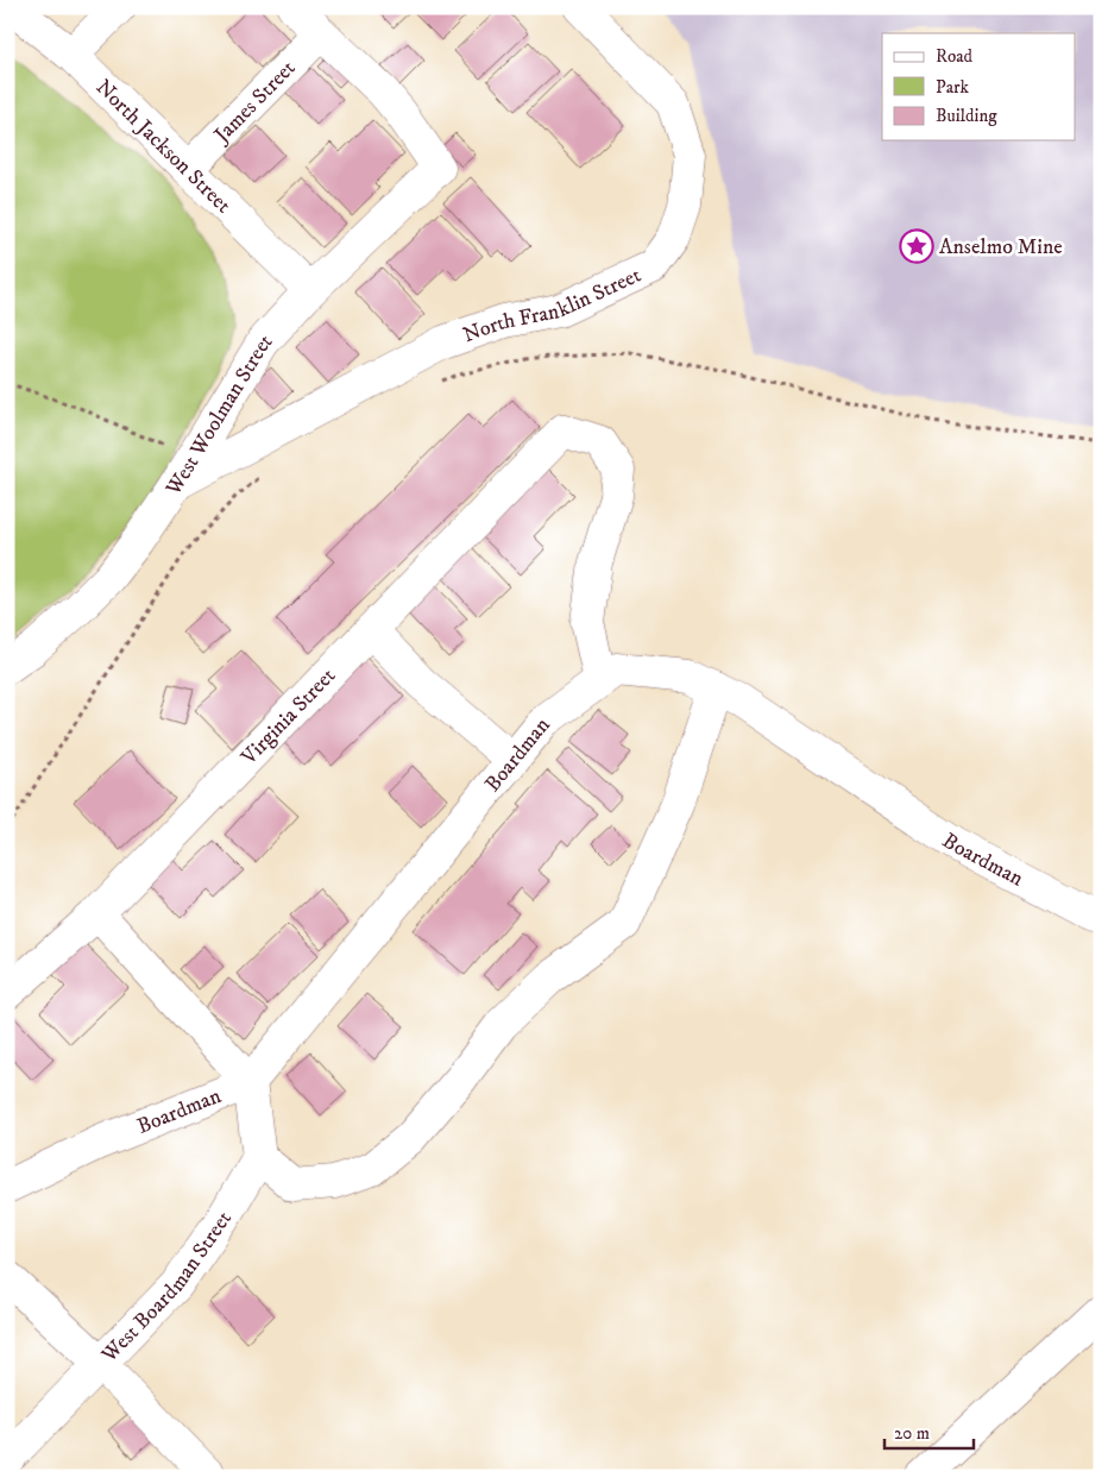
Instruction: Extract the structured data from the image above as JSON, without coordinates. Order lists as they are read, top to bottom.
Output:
{
  "streets": {
    "street": [
      "James Street",
      "North Jackson Street",
      "North Franklin Street",
      "West Woolman Street",
      "Virginia Street",
      "Boardman",
      "West Boardman Street"
    ]
  },
  "crossings": [
    ["James Street", "North Jackson Street"],
    ["James Street", "West Woolman Street"],
    ["North Jackson Street", "West Woolman Street"],
    ["North Franklin Street", "West Woolman Street"],
    ["Virginia Street", "Boardman"]
  ],
  "places": {
    "place": ["Anselmo Mine"]
  },
  "legend": ["Road", "Park", "Building"],
  "scale_bar": "20 m"
}
